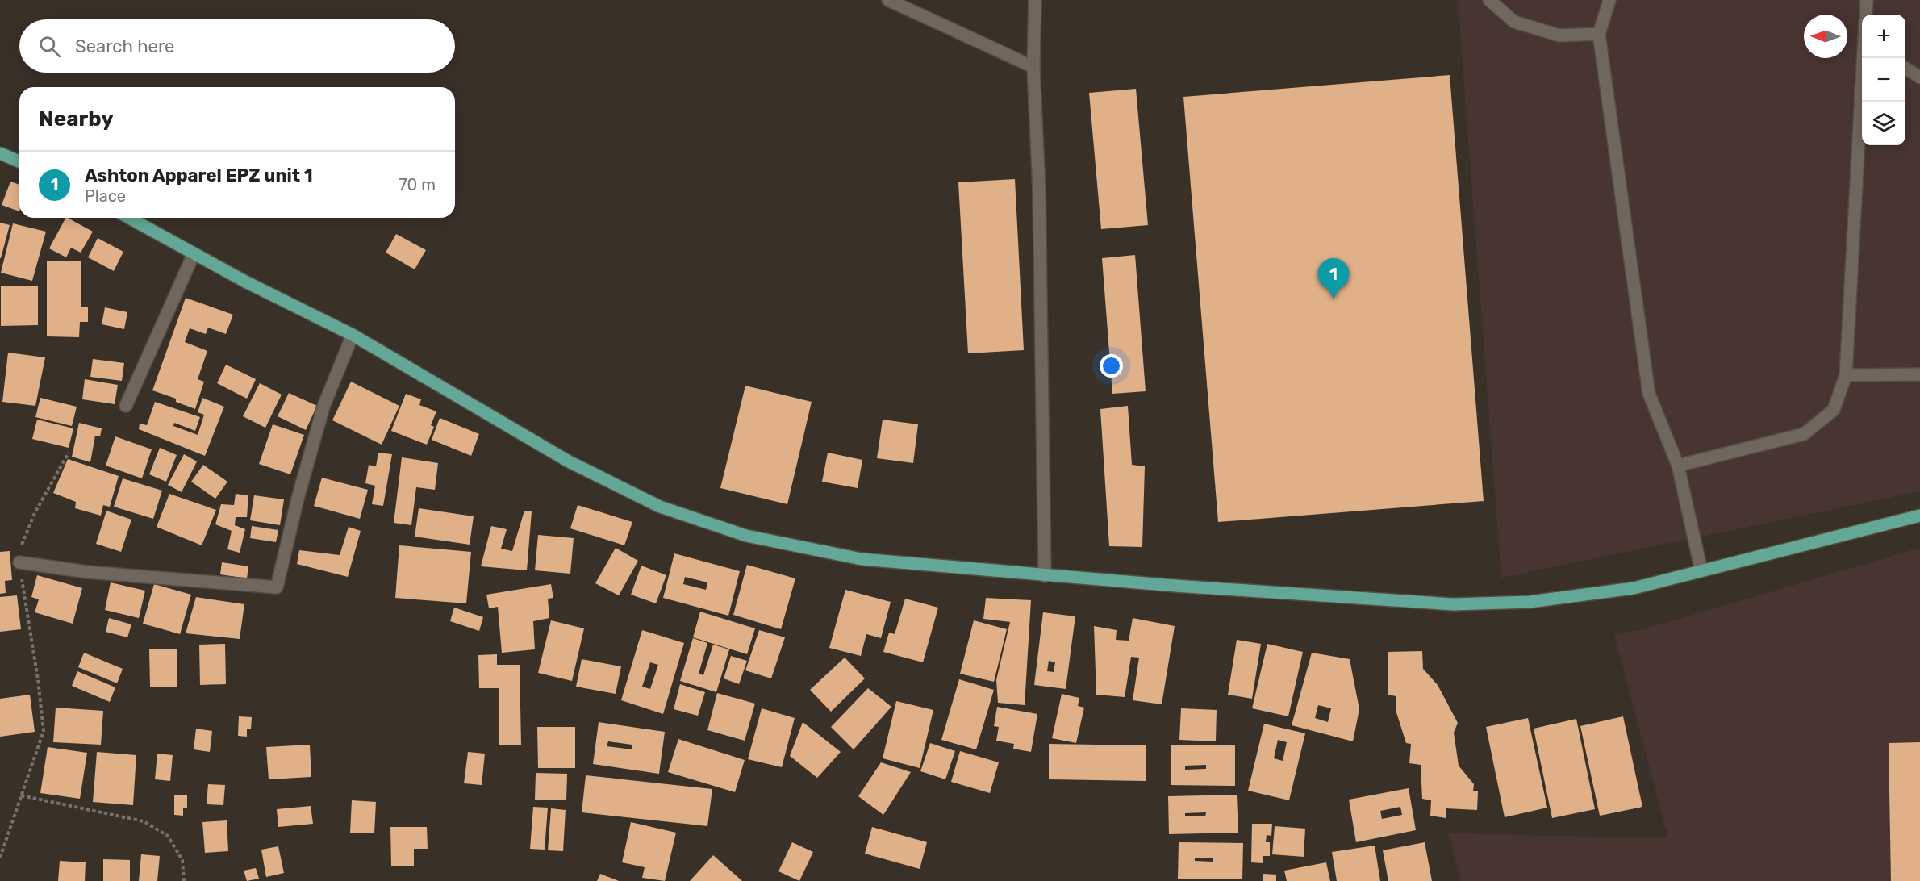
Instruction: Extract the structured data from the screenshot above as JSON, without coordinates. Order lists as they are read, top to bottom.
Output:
{
  "north": "left",
  "page": {
    "map_buttons": ["+", "−"],
    "search": "Search here",
    "heading": "Nearby",
    "list": [
      {
        "mark": "1",
        "name": "Ashton Apparel EPZ unit 1",
        "note": "Place",
        "value": "70 m"
      }
    ],
    "pins": "1"
  }
}
